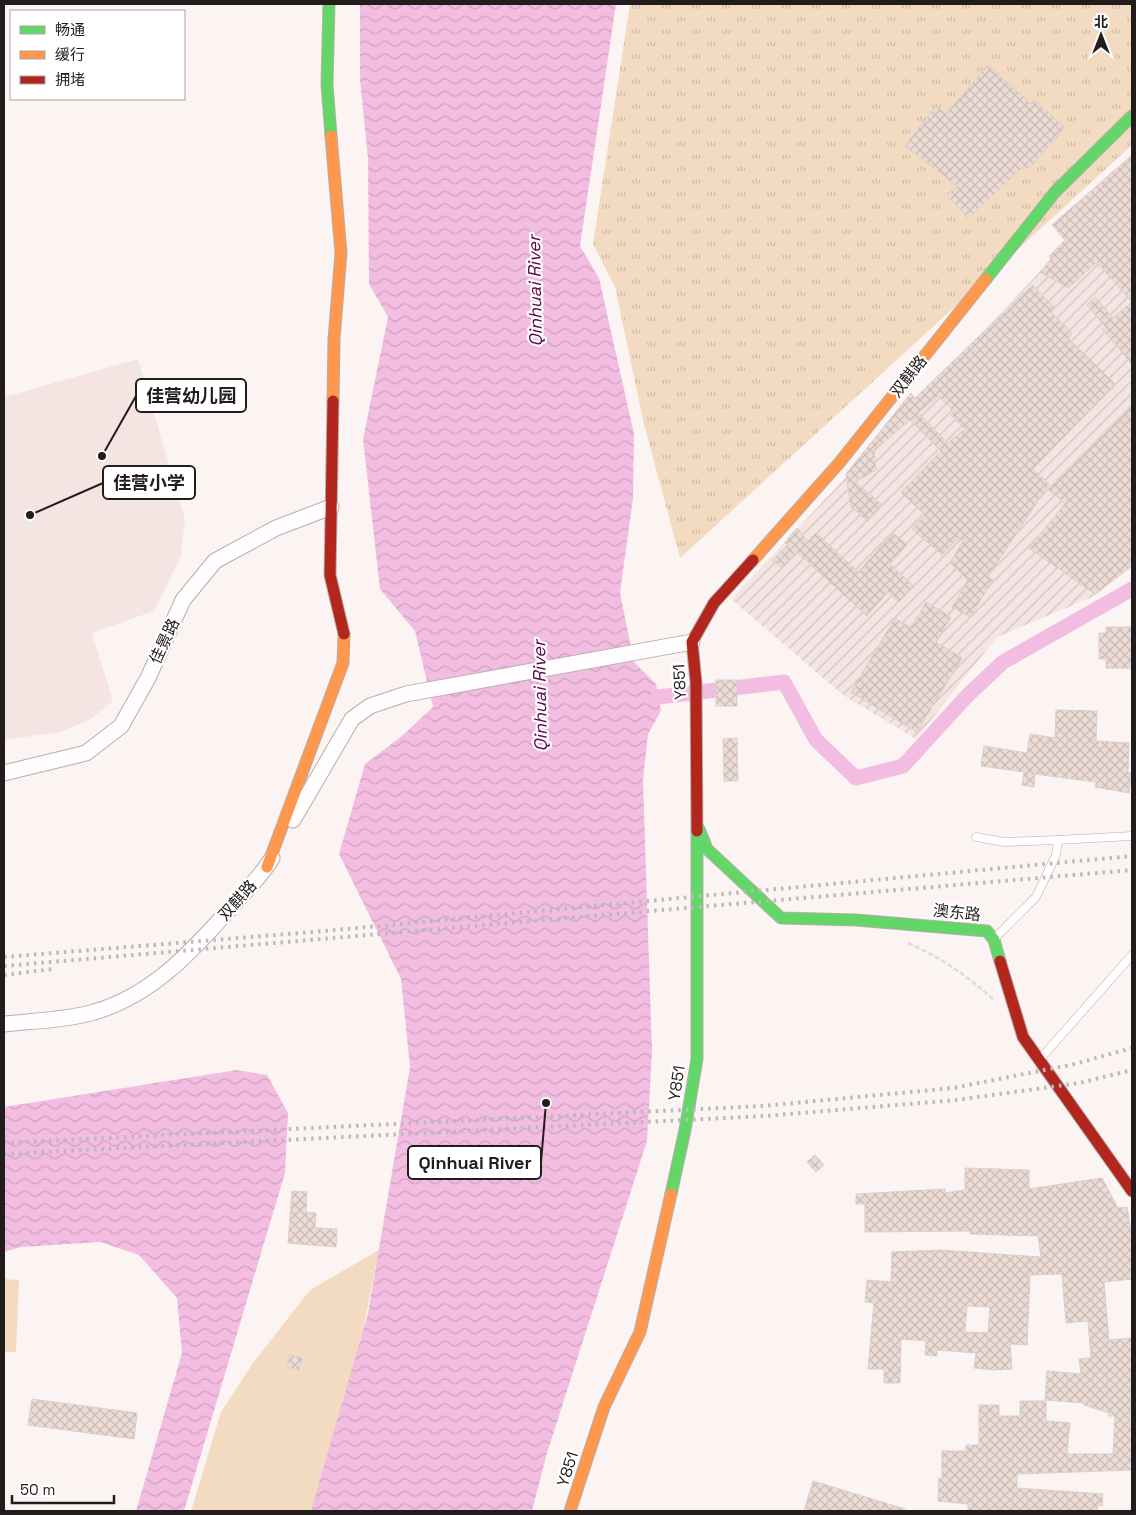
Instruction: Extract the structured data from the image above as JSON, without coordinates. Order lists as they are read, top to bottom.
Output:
{
  "streets": {
    "street": [
      "双麒路",
      "佳景路",
      "Y851",
      "澳东路"
    ]
  },
  "crossings": [
    ["双麒路", "Y851"],
    ["Y851", "澳东路"]
  ],
  "water": ["Qinhuai River"],
  "places": ["佳营幼儿园", "佳营小学", "Qinhuai River"],
  "legend": ["畅通", "缓行", "拥堵"],
  "scale_bar": "50 m",
  "north": "top"
}
